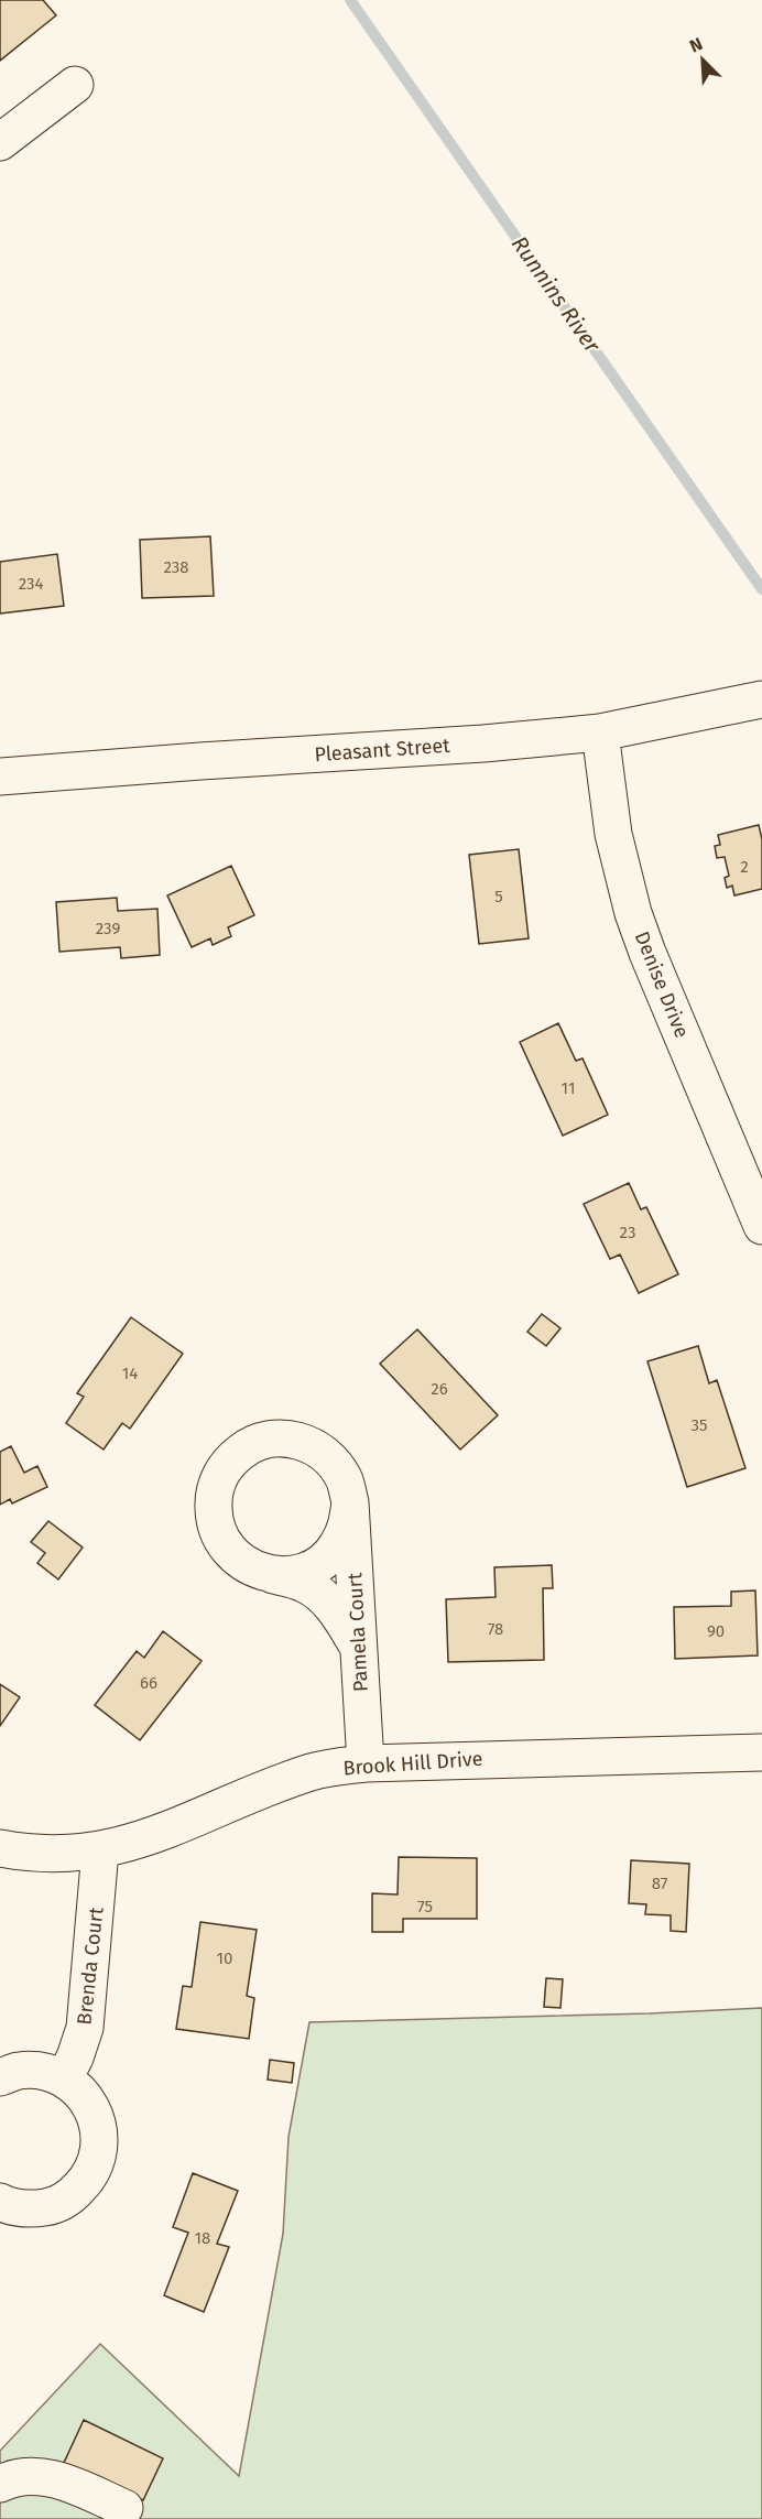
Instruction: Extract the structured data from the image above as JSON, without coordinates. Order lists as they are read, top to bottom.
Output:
{
  "streets": {
    "street": [
      "Pleasant Street",
      "Denise Drive",
      "Pamela Court",
      "Brook Hill Drive",
      "Brenda Court"
    ]
  },
  "crossings": [
    ["Pleasant Street", "Denise Drive"],
    ["Pamela Court", "Brook Hill Drive"],
    ["Brook Hill Drive", "Brenda Court"]
  ],
  "water": ["Runnins River"],
  "house_numbers": [
    "238",
    "234",
    "2",
    "5",
    "239",
    "11",
    "23",
    "14",
    "26",
    "35",
    "78",
    "90",
    "66",
    "87",
    "75",
    "10",
    "18"
  ],
  "north": "top left"
}
